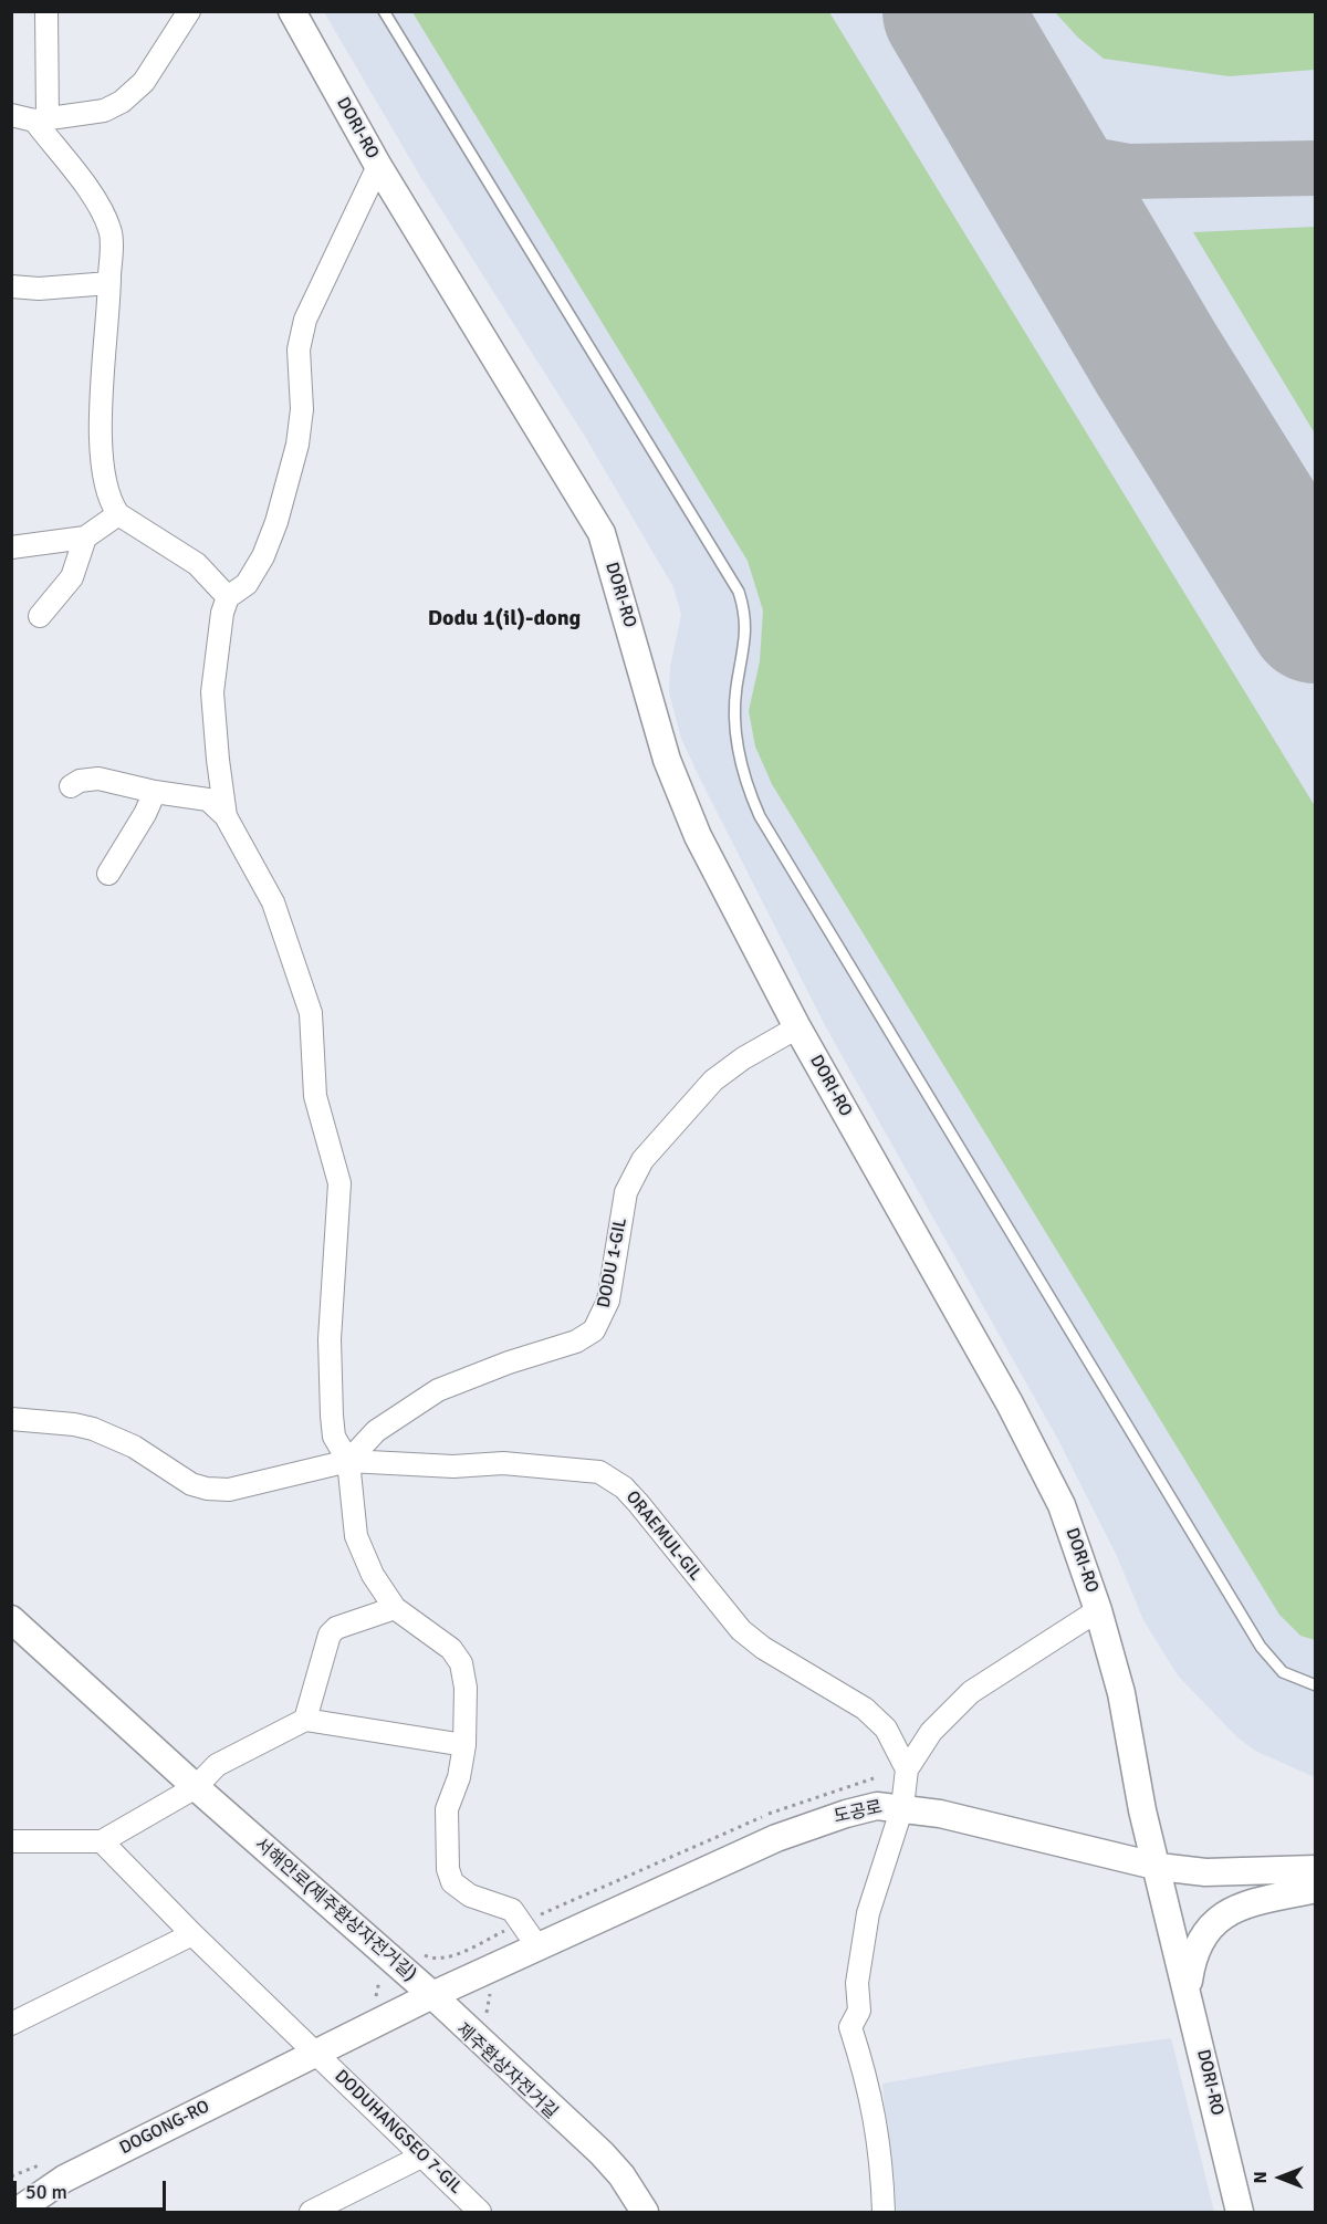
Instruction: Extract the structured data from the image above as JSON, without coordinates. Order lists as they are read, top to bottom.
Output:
{
  "streets": {
    "street": [
      "DORI-RO",
      "DODU 1-GIL",
      "ORAEMUL-GIL",
      "도공로",
      "서해안로(제주환상자전거길)",
      "DOGONG-RO",
      "DODUHANGSEO 7-GIL"
    ]
  },
  "crossings": [
    ["DORI-RO", "DODU 1-GIL"],
    ["DORI-RO", "도공로"],
    ["DODU 1-GIL", "ORAEMUL-GIL"],
    ["도공로", "서해안로(제주환상자전거길)"],
    ["도공로", "DOGONG-RO"],
    ["서해안로(제주환상자전거길)", "DOGONG-RO"],
    ["DOGONG-RO", "DODUHANGSEO 7-GIL"]
  ],
  "districts": ["Dodu 1(il)-dong"],
  "scale_bar": "50 m",
  "north": "left"
}
